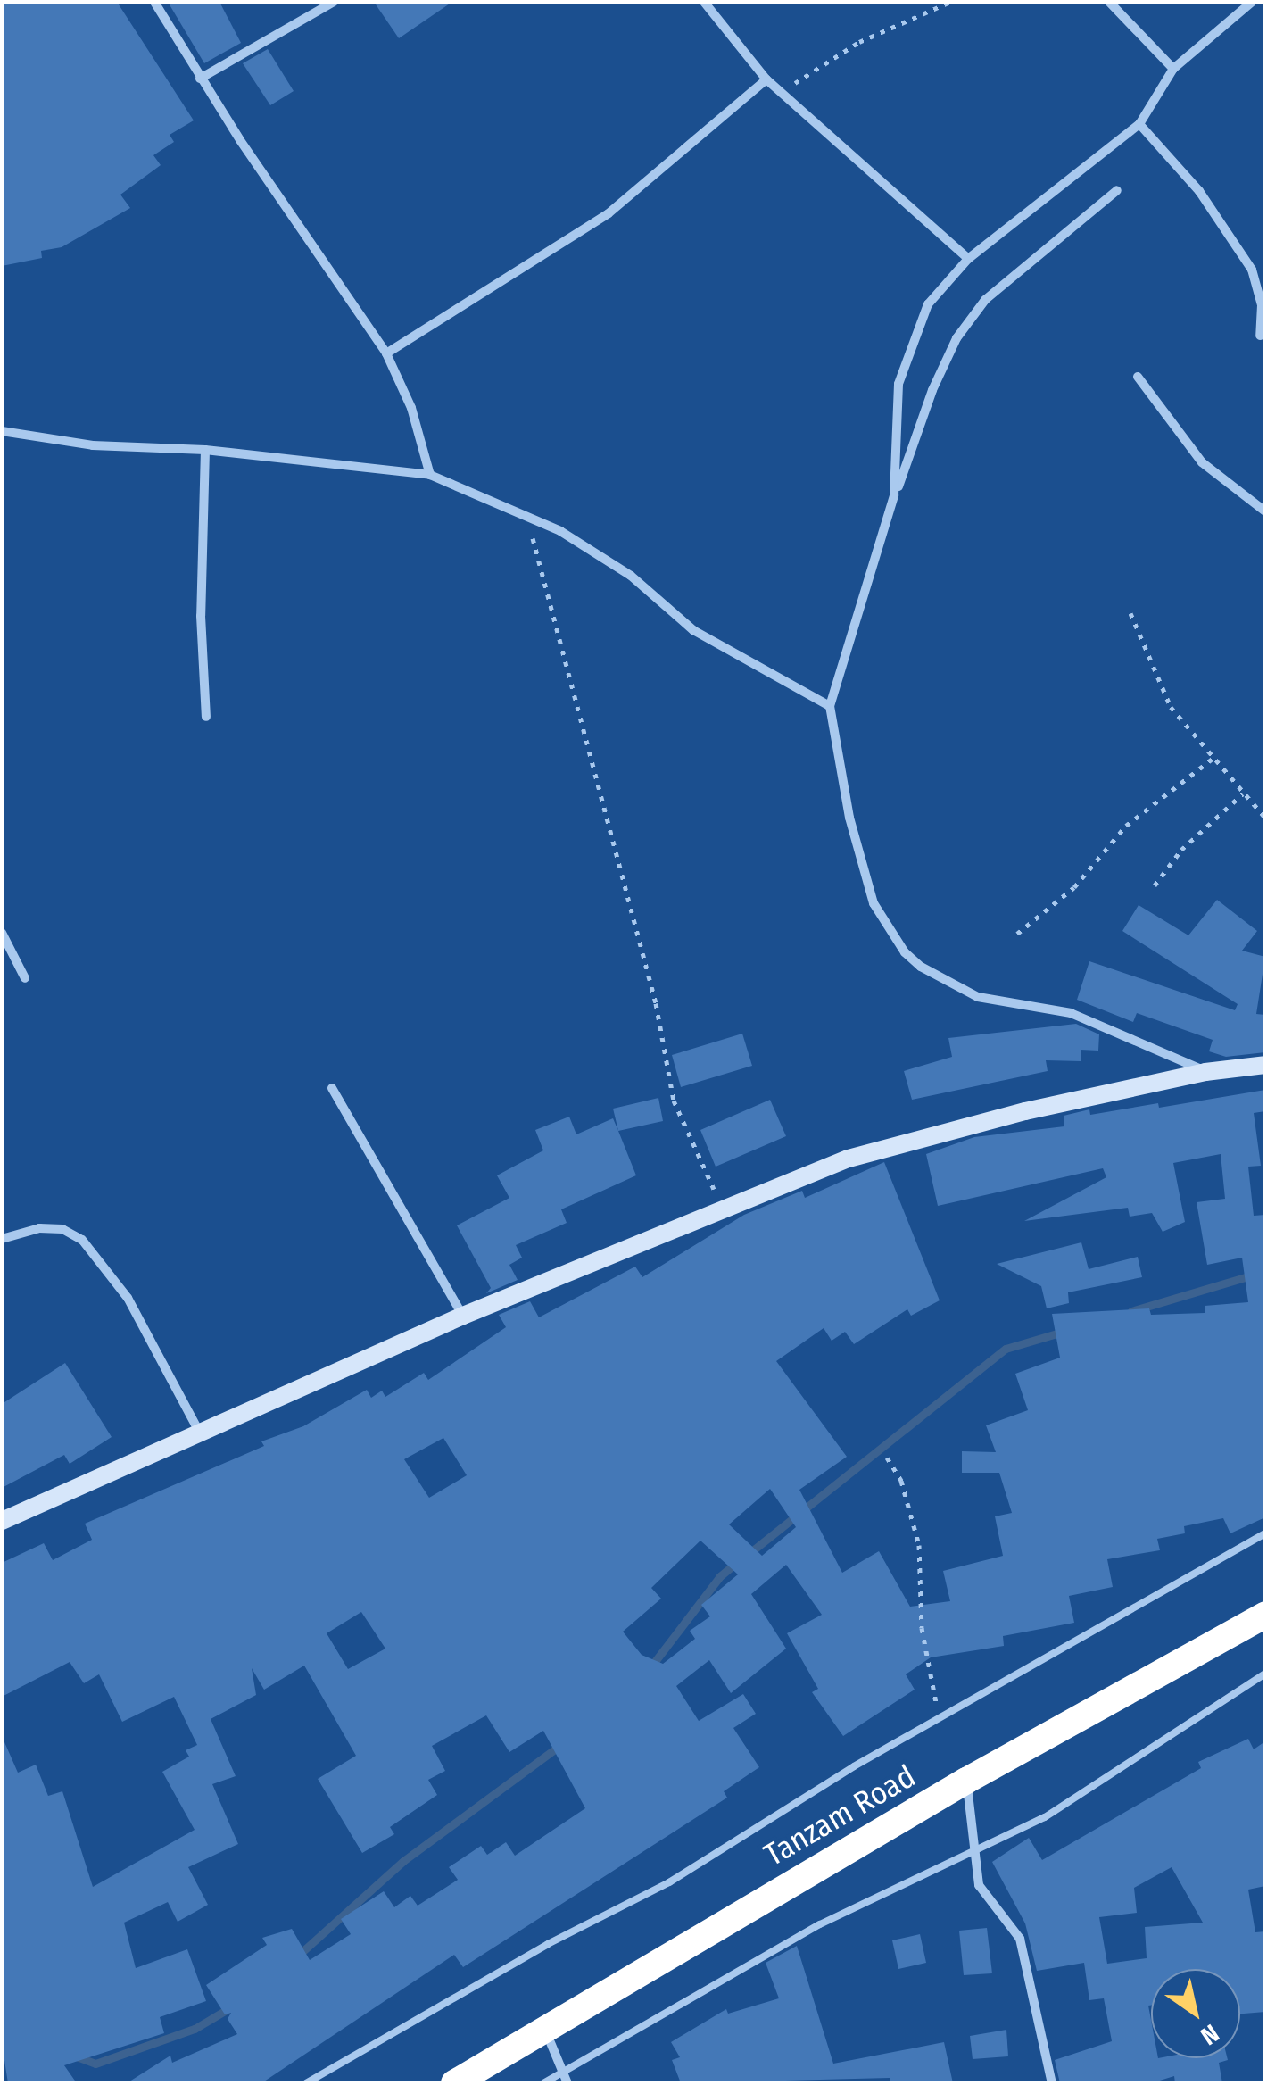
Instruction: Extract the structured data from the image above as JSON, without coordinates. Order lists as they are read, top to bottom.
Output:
{
  "streets": {
    "highway": ["Tanzam Road"]
  },
  "north": "bottom right"
}
